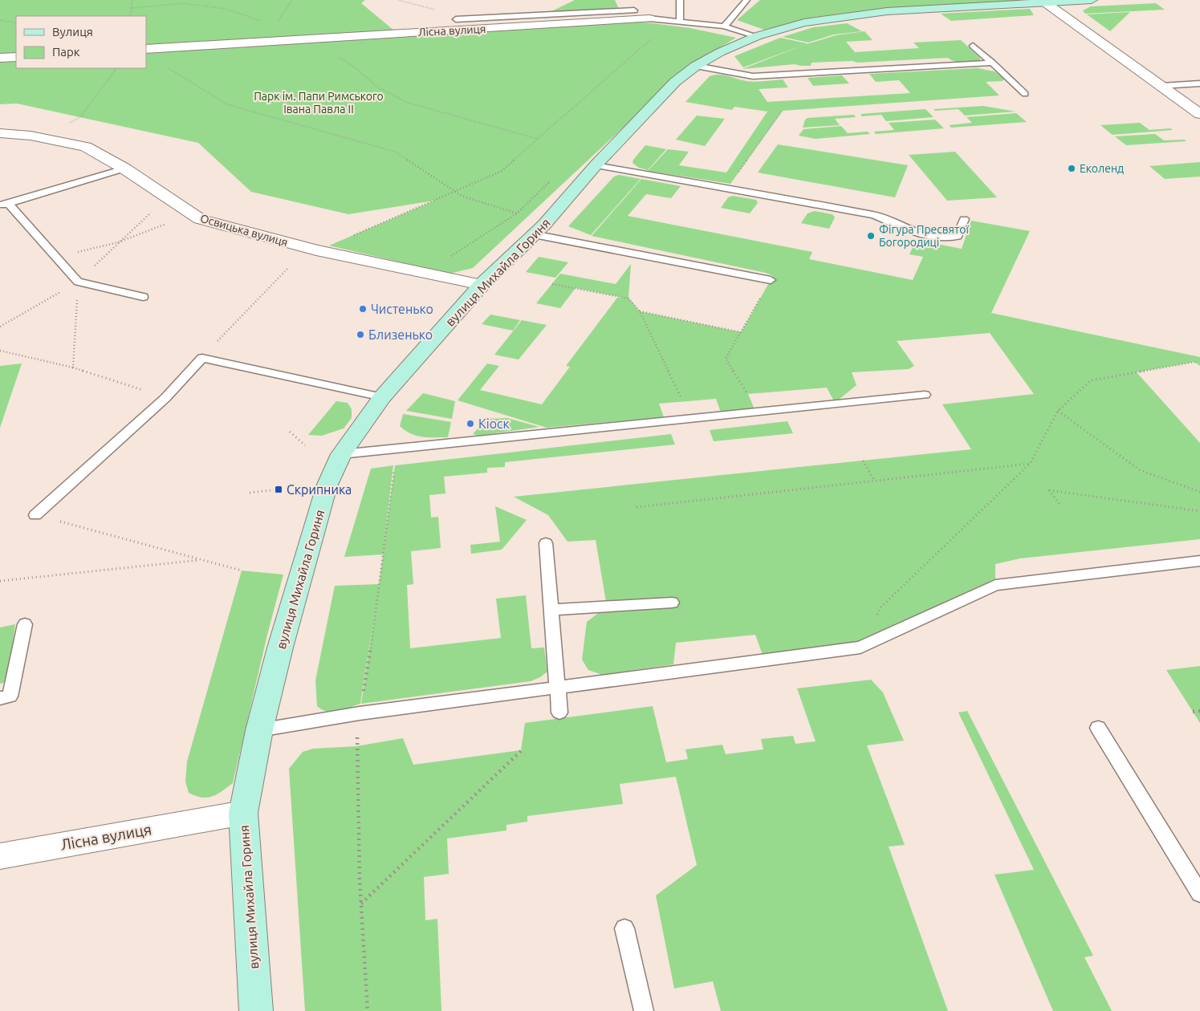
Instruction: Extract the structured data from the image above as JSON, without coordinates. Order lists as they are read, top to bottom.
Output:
{
  "streets": {
    "street": ["Лісна вулиця", "Освицька вулиця", "вулиця Михайла Гориня"]
  },
  "crossings": [
    ["Лісна вулиця", "вулиця Михайла Гориня"],
    ["Освицька вулиця", "вулиця Михайла Гориня"]
  ],
  "parks": ["Парк ім. Папи Римського Івана Павла ІІ"],
  "places": {
    "other": [
      "Еколенд",
      "Фігура Пресвятої Богородиці",
      "Чистенько",
      "Близенько",
      "Кіоск"
    ],
    "transit": ["Скрипника"]
  },
  "legend": ["Вулиця", "Парк"]
}
